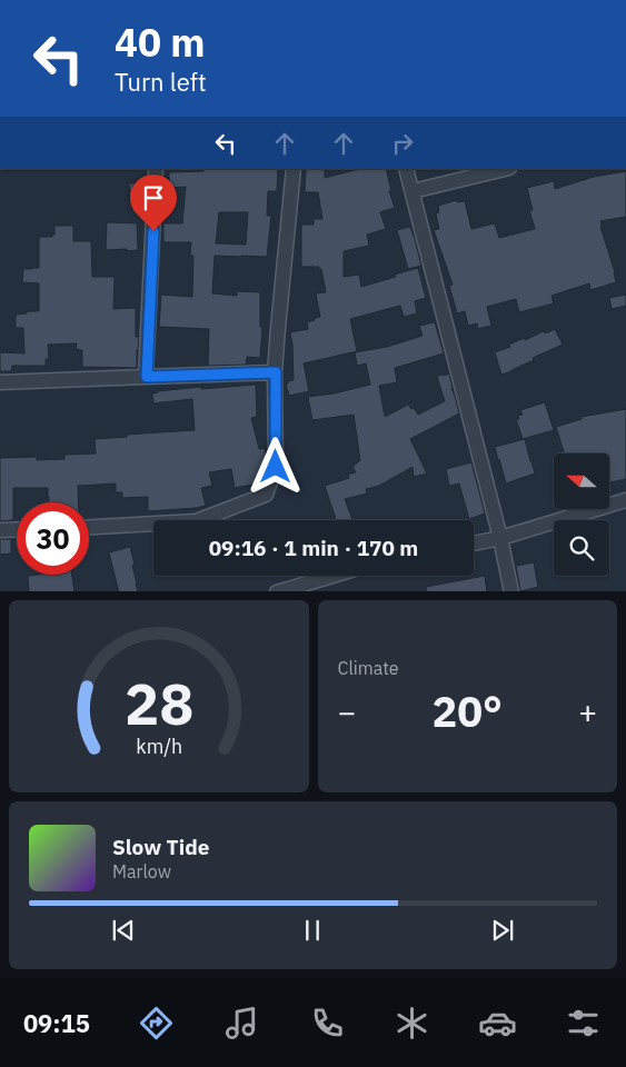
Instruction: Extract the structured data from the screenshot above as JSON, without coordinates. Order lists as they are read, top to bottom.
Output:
{
  "north": "left",
  "page": {
    "turn": ["40 m", "Turn left"],
    "limit": "30",
    "trip": "09:16 · 1 min · 170 m",
    "tile": "Climate",
    "heat": ["−", "20°", "+"],
    "song": ["Slow Tide", "Marlow"],
    "tabs": "09:15",
    "gauge": ["28", "km/h"]
  }
}
